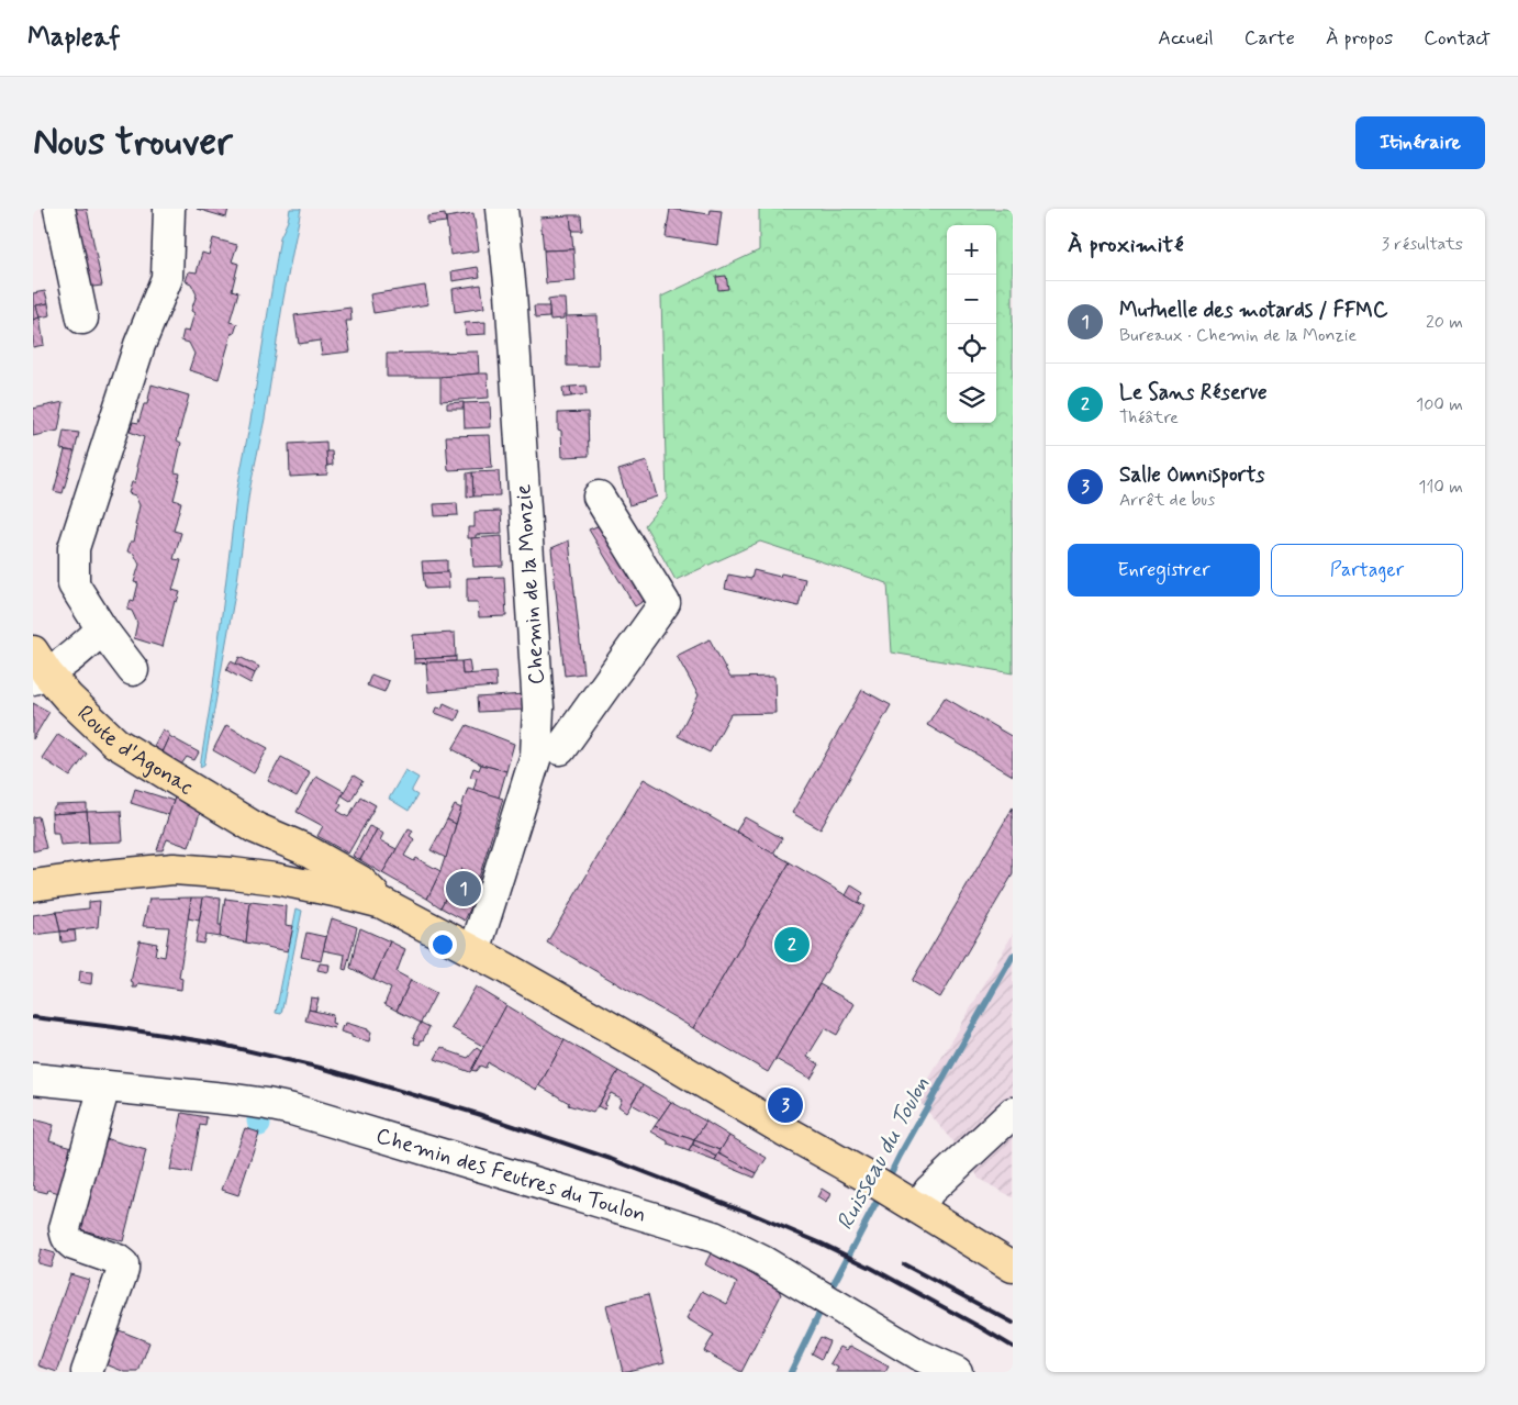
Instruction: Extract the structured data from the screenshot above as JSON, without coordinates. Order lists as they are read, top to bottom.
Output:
{
  "streets": {
    "main road": ["Route d'Agonac"],
    "street": ["Chemin de la Monzie", "Chemin des Feutres du Toulon"]
  },
  "water": ["Ruisseau du Toulon"],
  "page": {
    "header": "Mapleaf",
    "nav": [
      "Accueil",
      "Carte",
      "À propos",
      "Contact"
    ],
    "buttons": [
      "Itinéraire",
      ["Enregistrer", "Partager"]
    ],
    "title": "Nous trouver",
    "heading": ["À proximité", "3 résultats"],
    "map_buttons": ["+", "−"],
    "list": [
      {
        "mark": "1",
        "name": "Mutuelle des motards / FFMC",
        "note": "Bureaux · Chemin de la Monzie",
        "value": "20 m"
      },
      {
        "mark": "2",
        "name": "Le Sans Réserve",
        "note": "Théâtre",
        "value": "100 m"
      },
      {
        "mark": "3",
        "name": "Salle Omnisports",
        "note": "Arrêt de bus",
        "value": "110 m"
      }
    ],
    "pins": ["1", "2", "3"]
  }
}
